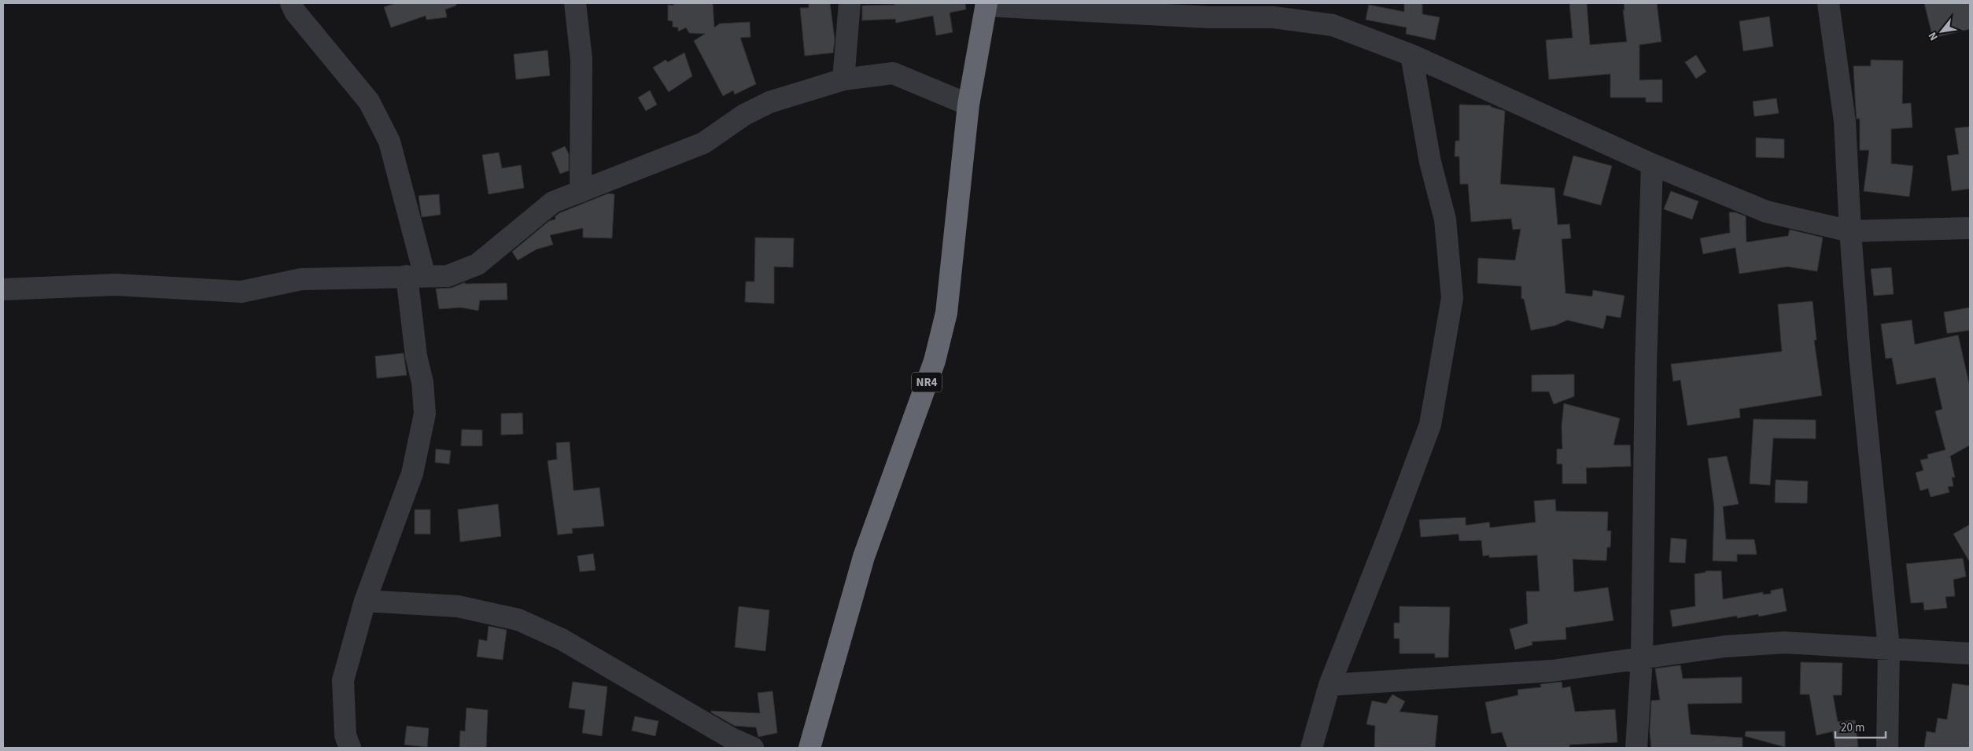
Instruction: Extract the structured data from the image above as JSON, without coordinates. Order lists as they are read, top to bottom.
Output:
{
  "streets": {
    "highway": ["NR4"]
  },
  "scale_bar": "20 m",
  "north": "bottom left"
}
